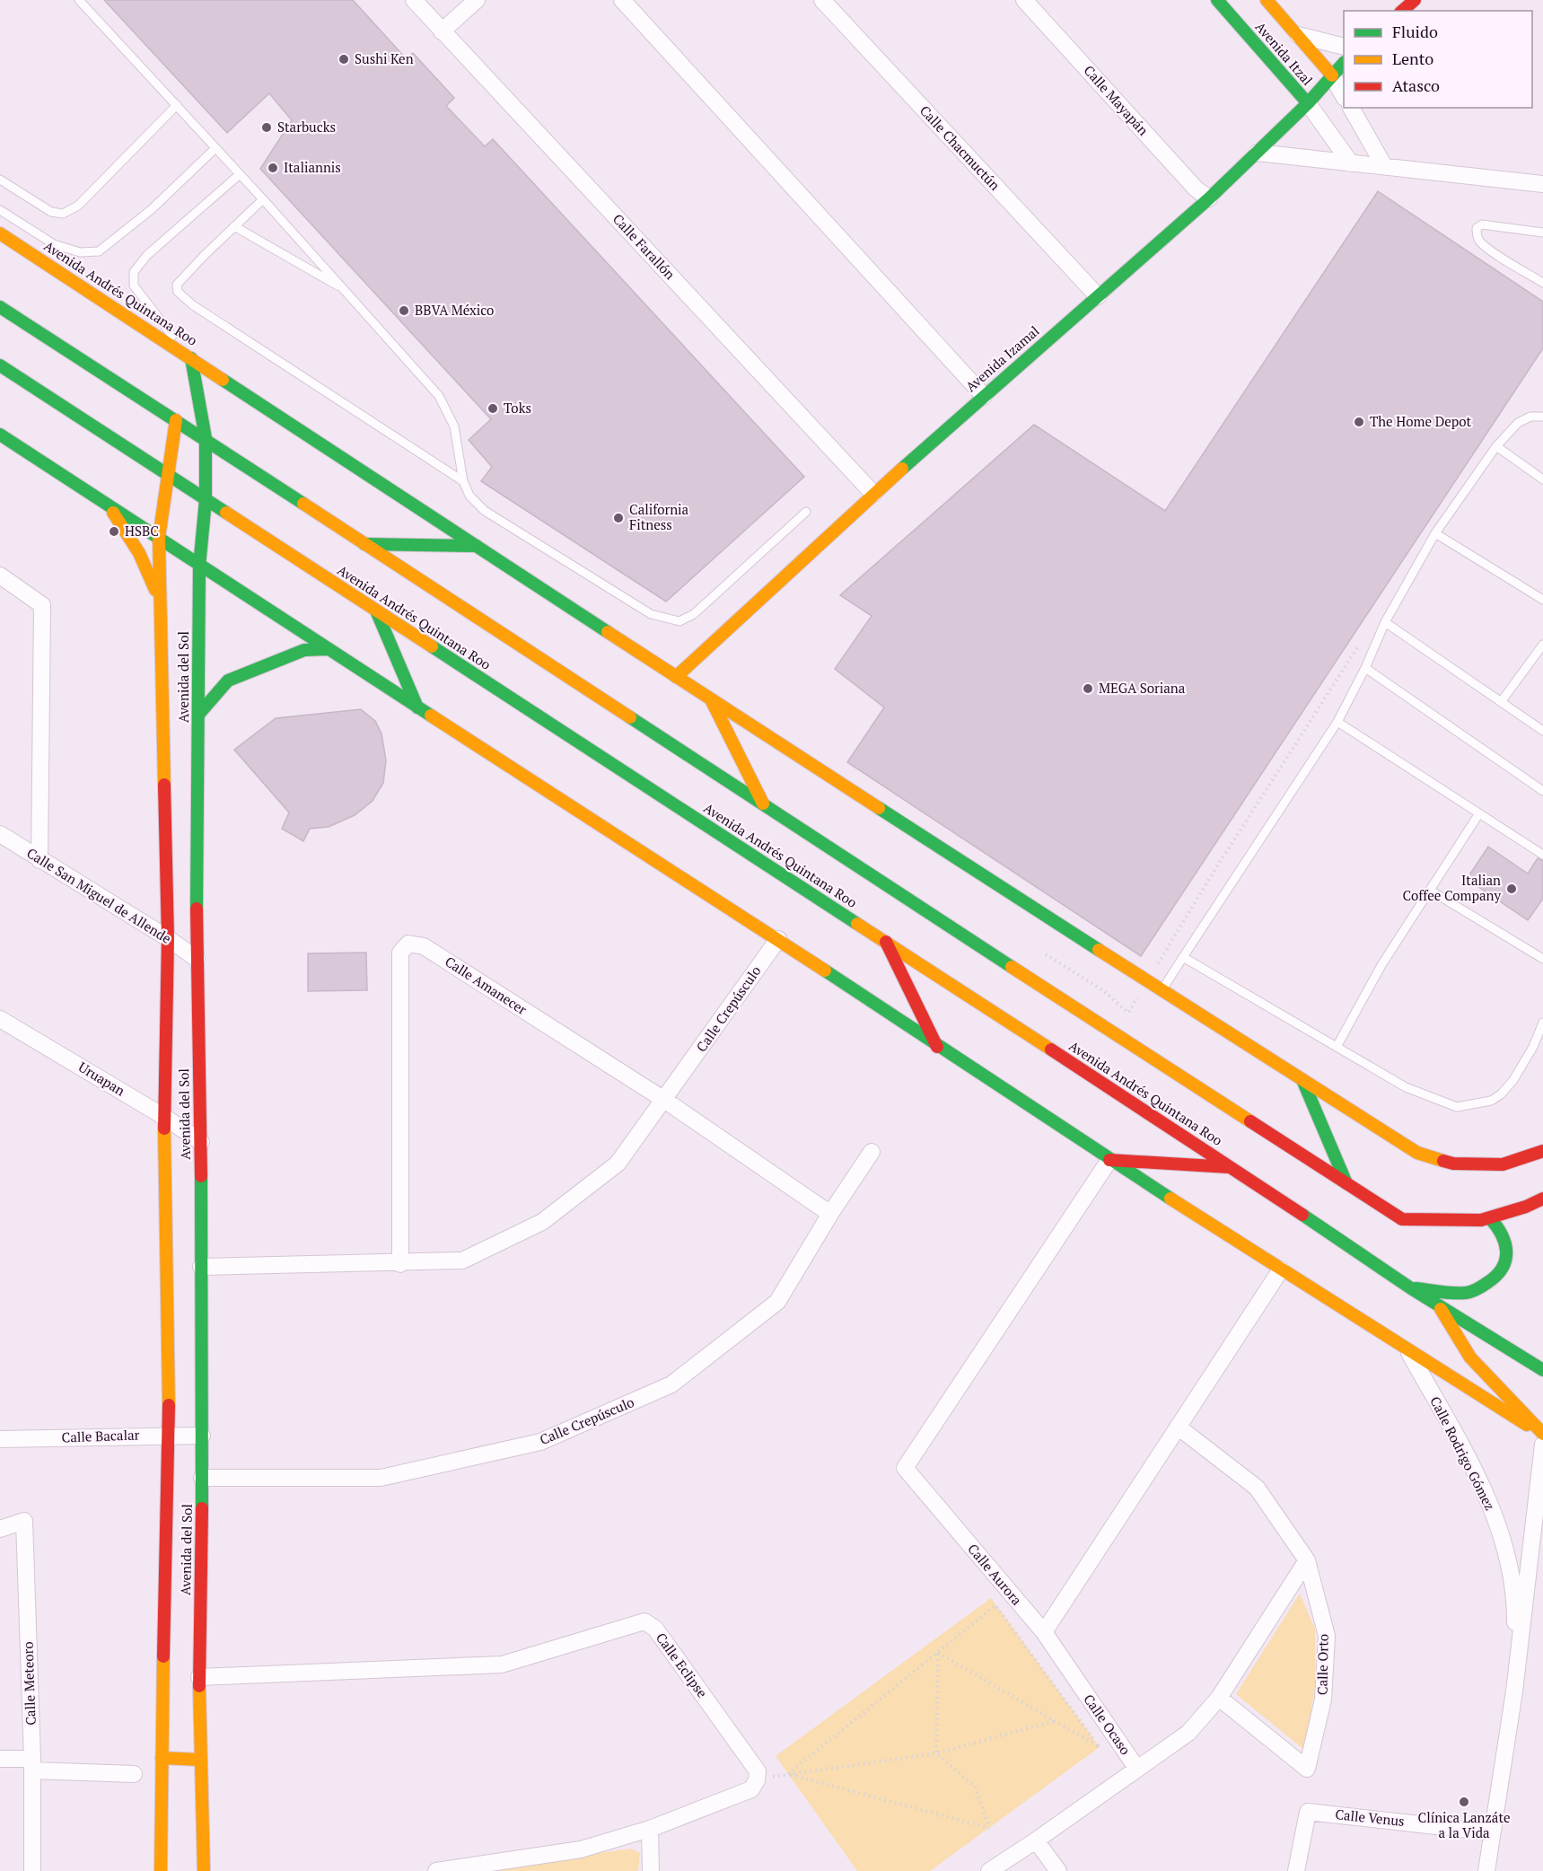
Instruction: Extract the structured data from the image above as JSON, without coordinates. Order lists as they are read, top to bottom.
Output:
{
  "streets": {
    "street": [
      "Avenida Itzal",
      "Calle Mayapán",
      "Calle Chacmuctún",
      "Calle Farallón",
      "Avenida Andrés Quintana Roo",
      "Avenida Izamal",
      "Avenida del Sol",
      "Calle San Miguel de Allende",
      "Calle Amanecer",
      "Calle Crepúsculo",
      "Uruapan",
      "Calle Bacalar",
      "Calle Rodrigo Gómez",
      "Calle Aurora",
      "Calle Orto",
      "Calle Eclipse",
      "Calle Meteoro",
      "Calle Ocaso",
      "Calle Venus"
    ]
  },
  "crossings": [
    ["Avenida Itzal", "Avenida Izamal"],
    ["Calle Mayapán", "Avenida Izamal"],
    ["Calle Chacmuctún", "Avenida Izamal"],
    ["Calle Farallón", "Avenida Izamal"],
    ["Avenida Andrés Quintana Roo", "Avenida Izamal"],
    ["Avenida Andrés Quintana Roo", "Avenida del Sol"],
    ["Avenida del Sol", "Calle San Miguel de Allende"],
    ["Avenida del Sol", "Calle Crepúsculo"],
    ["Avenida del Sol", "Uruapan"],
    ["Avenida del Sol", "Calle Bacalar"],
    ["Avenida del Sol", "Calle Eclipse"],
    ["Calle Amanecer", "Calle Crepúsculo"],
    ["Calle Rodrigo Gómez", "Calle Venus"],
    ["Calle Aurora", "Calle Ocaso"]
  ],
  "places": [
    "Sushi Ken",
    "Starbucks",
    "Italiannis",
    "BBVA México",
    "Toks",
    "The Home Depot",
    "California Fitness",
    "HSBC",
    "MEGA Soriana",
    "Italian Coffee Company",
    "Clínica Lanzáte a la Vida"
  ],
  "legend": ["Fluido", "Lento", "Atasco"]
}
